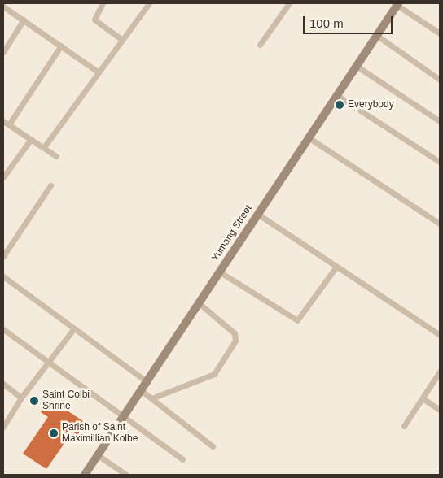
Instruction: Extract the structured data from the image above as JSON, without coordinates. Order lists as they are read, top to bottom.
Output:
{
  "streets": {
    "main road": ["Yumang Street"]
  },
  "places": ["Everybody", "Saint Colbi Shrine", "Parish of Saint Maximillian Kolbe"],
  "scale_bar": "100 m"
}
